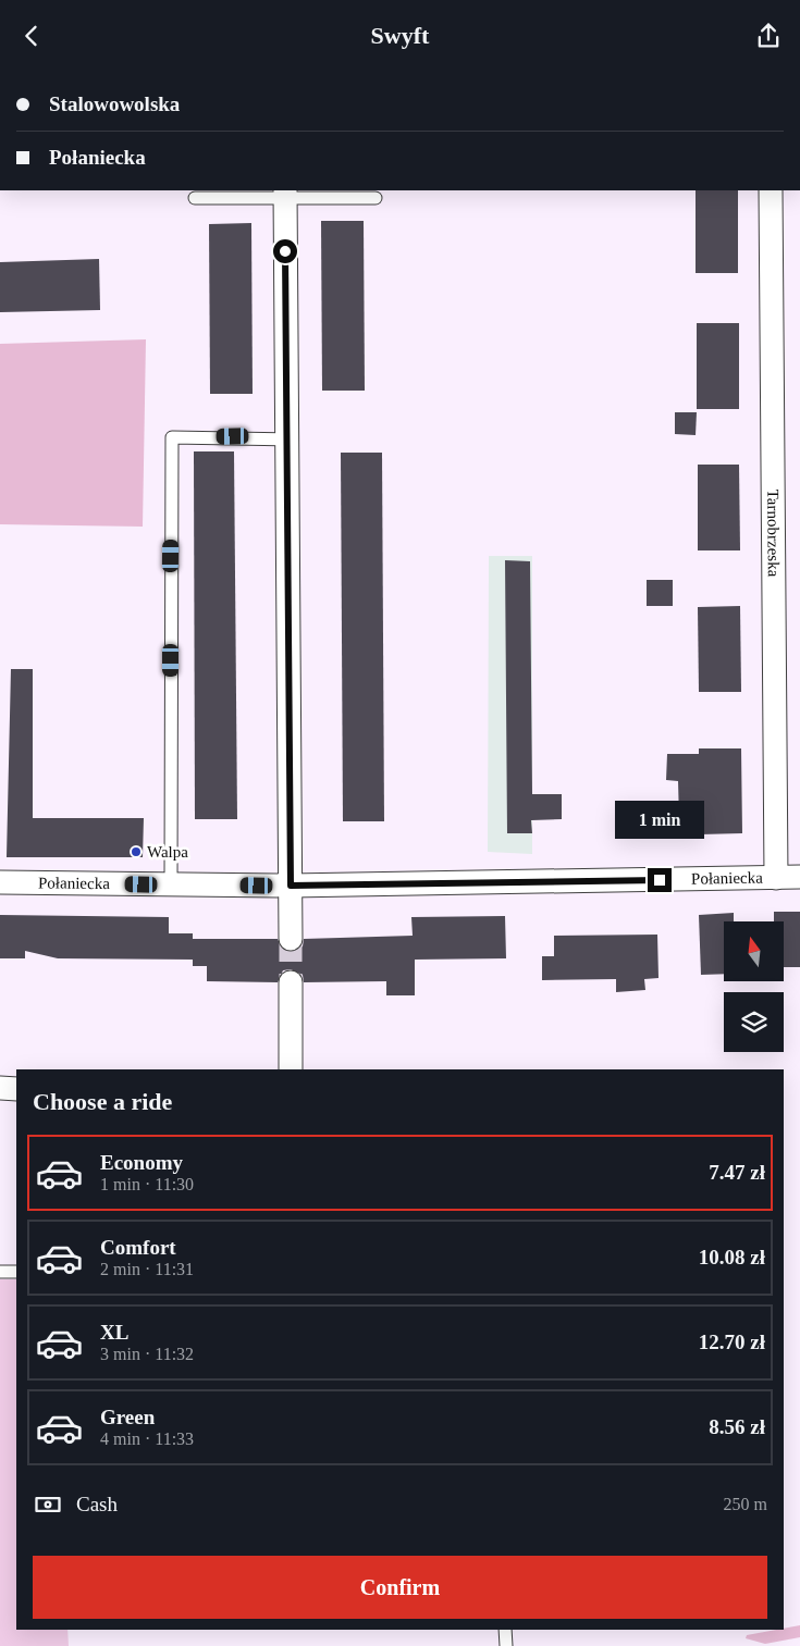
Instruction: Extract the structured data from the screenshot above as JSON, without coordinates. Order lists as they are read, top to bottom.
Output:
{
  "streets": {
    "street": ["Tarnobrzeska", "Połaniecka"]
  },
  "crossings": [
    ["Tarnobrzeska", "Połaniecka"]
  ],
  "places": ["Walpa"],
  "north": "top",
  "page": {
    "header": "Swyft",
    "banner": ["Stalowowolska", "Połaniecka"],
    "bubble": "1 min",
    "heading": "Choose a ride",
    "list": [
      {
        "name": "Economy",
        "note": "1 min · 11:30",
        "value": "7.47 zł"
      },
      {
        "name": "Comfort",
        "note": "2 min · 11:31",
        "value": "10.08 zł"
      },
      {
        "name": "XL",
        "note": "3 min · 11:32",
        "value": "12.70 zł"
      },
      {
        "name": "Green",
        "note": "4 min · 11:33",
        "value": "8.56 zł"
      }
    ],
    "pay": ["Cash", "250 m"],
    "buttons": "Confirm"
  }
}
